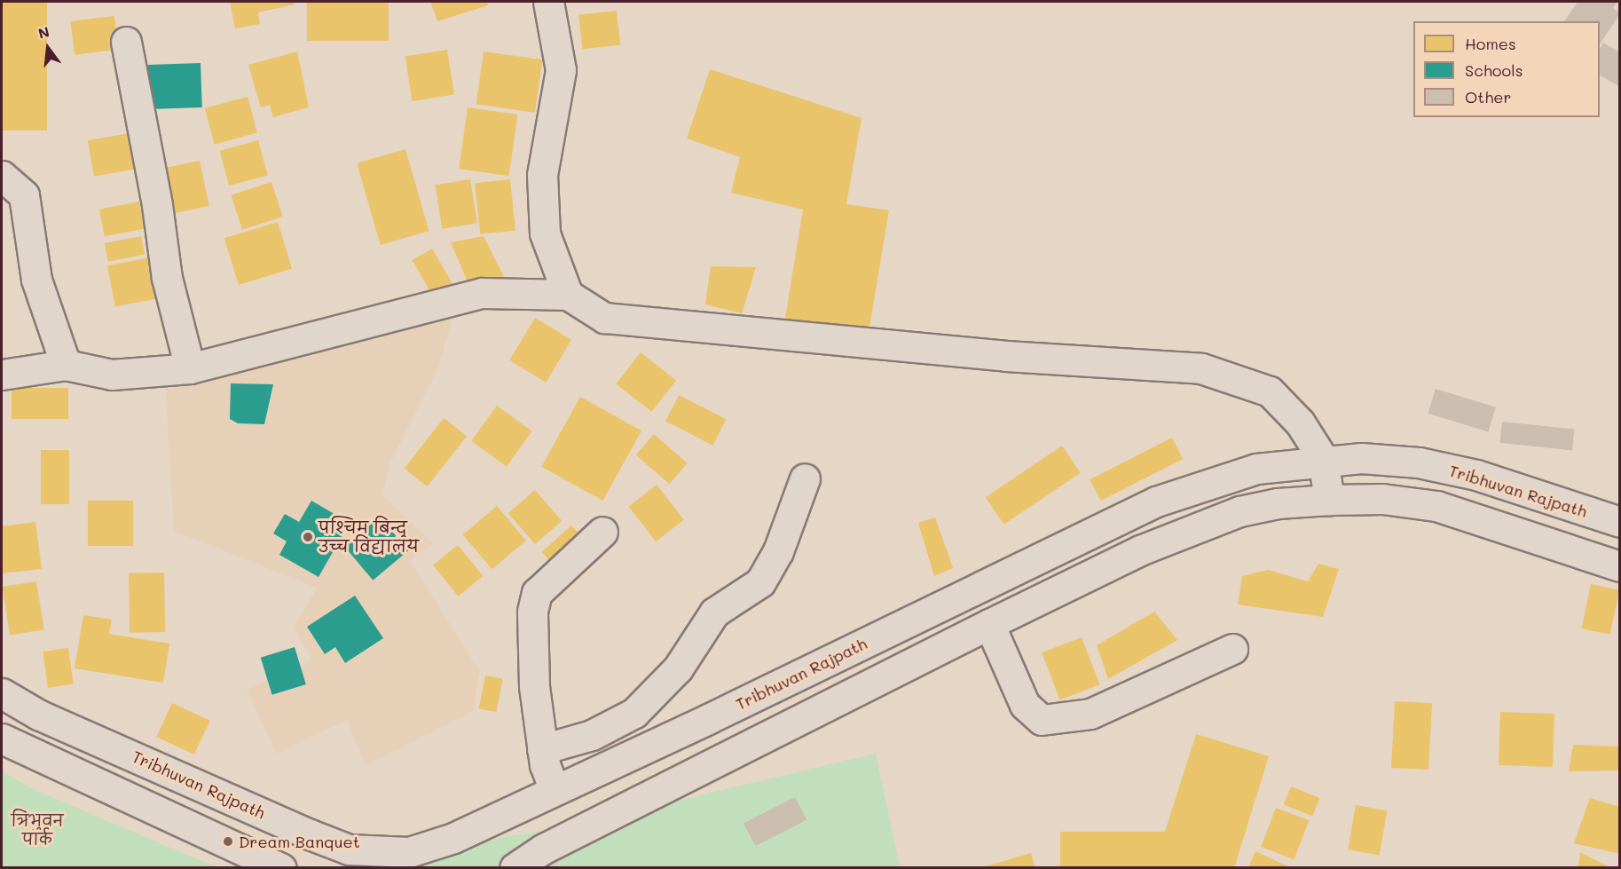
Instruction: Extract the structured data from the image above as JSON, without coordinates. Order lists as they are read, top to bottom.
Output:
{
  "streets": {
    "main road": ["Tribhuvan Rajpath"]
  },
  "parks": ["त्रिभुवन पार्क"],
  "places": ["पश्चिम बिन्दु उच्च विद्यालय", "Dream Banquet"],
  "legend": ["Homes", "Schools", "Other"],
  "north": "top"
}
